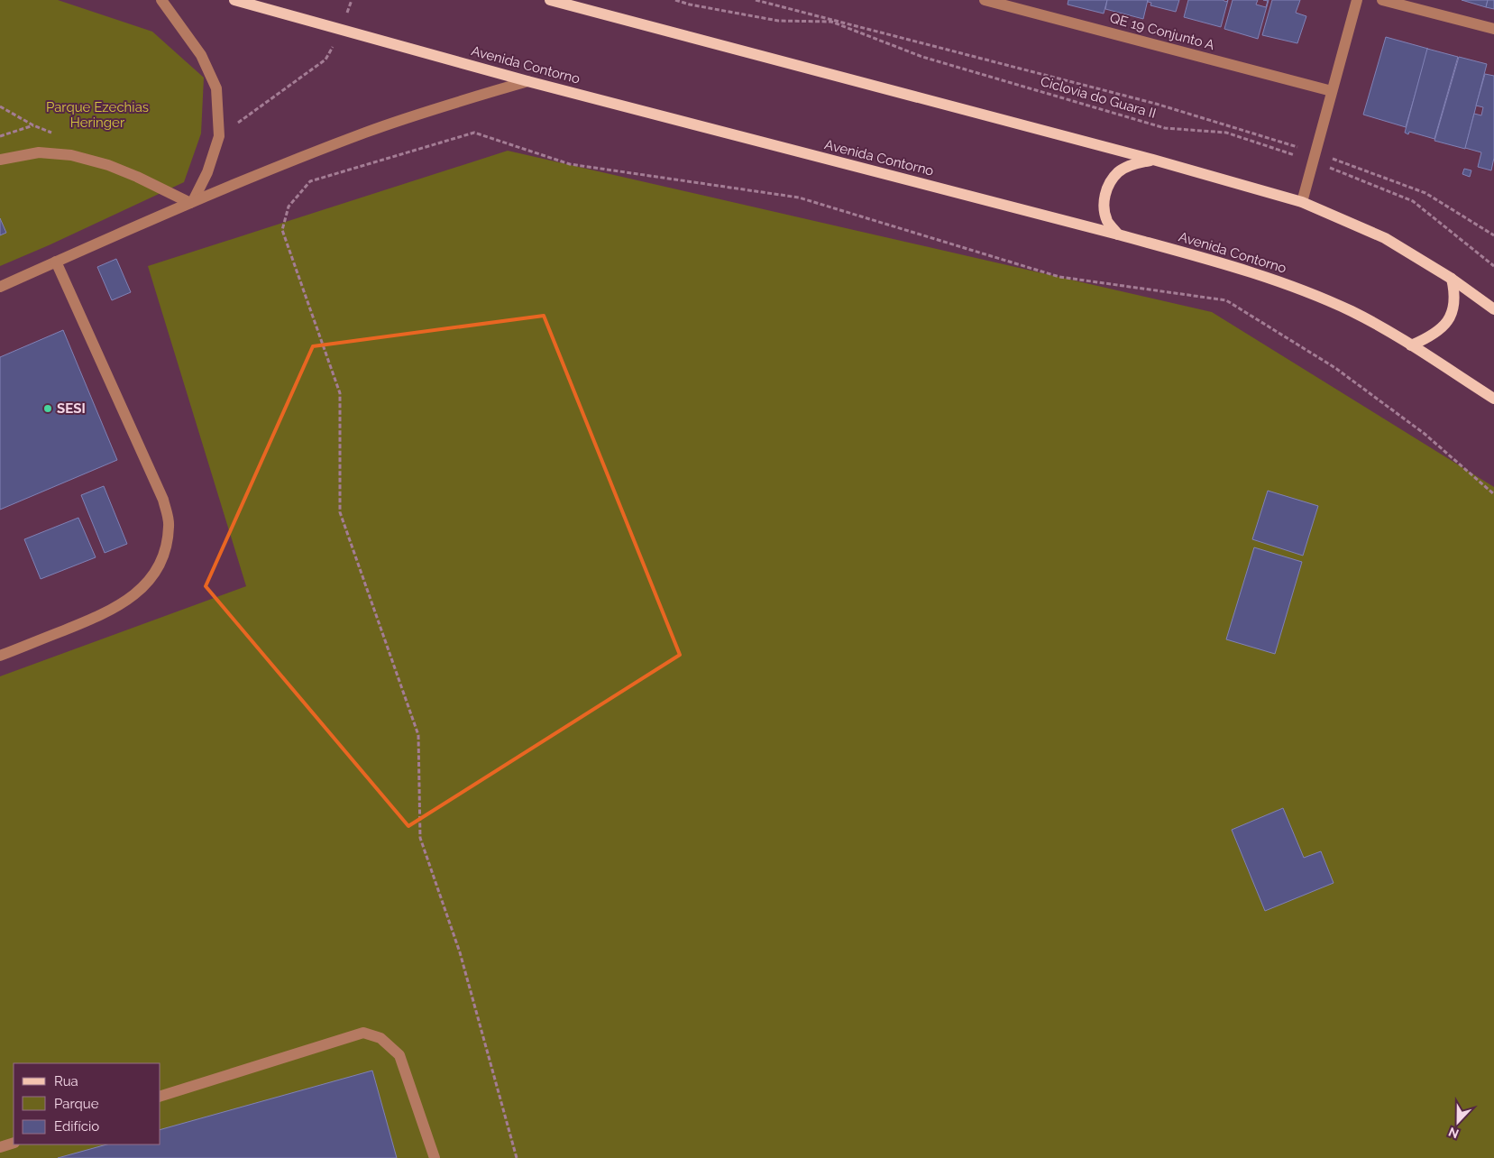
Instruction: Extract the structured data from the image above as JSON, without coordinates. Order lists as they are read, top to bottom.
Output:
{
  "streets": {
    "main road": ["Avenida Contorno"],
    "street": ["QE 19 Conjunto A"],
    "path": ["Ciclovia do Guara II"]
  },
  "parks": ["Parque Ezechias Heringer"],
  "places": ["SESI"],
  "legend": ["Rua", "Parque", "Edifício"],
  "north": "bottom"
}
